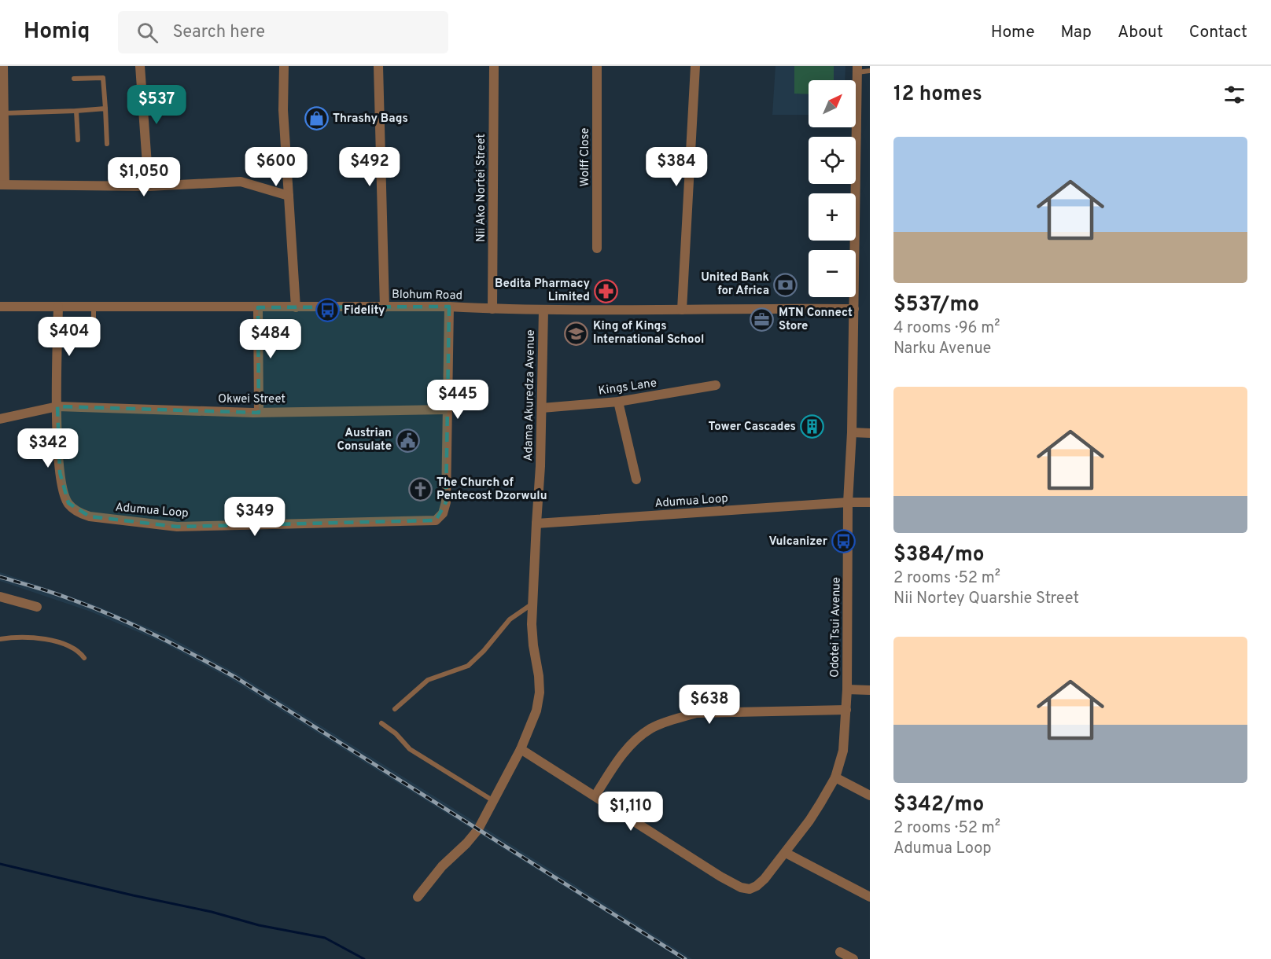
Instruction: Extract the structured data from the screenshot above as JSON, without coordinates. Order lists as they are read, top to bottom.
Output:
{
  "streets": {
    "street": [
      "Wolff Close",
      "Nii Ako Nortei Street",
      "Blohum Road",
      "Kings Lane",
      "Adama Akuredza Avenue",
      "Okwei Street",
      "Adumua Loop",
      "Odotei Tsui Avenue"
    ]
  },
  "crossings": [
    ["Nii Ako Nortei Street", "Blohum Road"],
    ["Blohum Road", "Adama Akuredza Avenue"],
    ["Blohum Road", "Adumua Loop"],
    ["Blohum Road", "Odotei Tsui Avenue"],
    ["Kings Lane", "Adama Akuredza Avenue"],
    ["Adama Akuredza Avenue", "Adumua Loop"],
    ["Adama Akuredza Avenue", "Odotei Tsui Avenue"],
    ["Okwei Street", "Adumua Loop"],
    ["Adumua Loop", "Odotei Tsui Avenue"]
  ],
  "places": {
    "shop": ["Thrashy Bags"],
    "bank": ["United Bank for Africa"],
    "pharmacy": ["Bedita Pharmacy Limited"],
    "bus stop": ["Fidelity", "Vulcanizer"],
    "office": ["MTN Connect Store"],
    "school or university": ["King of Kings International School"],
    "building": ["Tower Cascades"],
    "public building": ["Austrian Consulate"],
    "church": ["The Church of Pentecost Dzorwulu"]
  },
  "north": "top right",
  "page": {
    "header": "Homiq",
    "search": "Search here",
    "nav": [
      "Home",
      "Map",
      "About",
      "Contact"
    ],
    "heading": "12 homes",
    "map_buttons": ["+", "−"],
    "price": [
      "$537",
      "$600",
      "$492",
      "$384",
      "$1,050",
      "$404",
      "$484",
      "$445",
      "$342",
      "$349",
      "$638",
      "$1,110"
    ],
    "list": [
      {
        "name": "$537/mo",
        "note": "4 rooms · 96 m² · Narku Avenue"
      },
      {
        "name": "$384/mo",
        "note": "2 rooms · 52 m² · Nii Nortey Quarshie Street"
      },
      {
        "name": "$342/mo",
        "note": "2 rooms · 52 m² · Adumua Loop"
      }
    ]
  }
}
